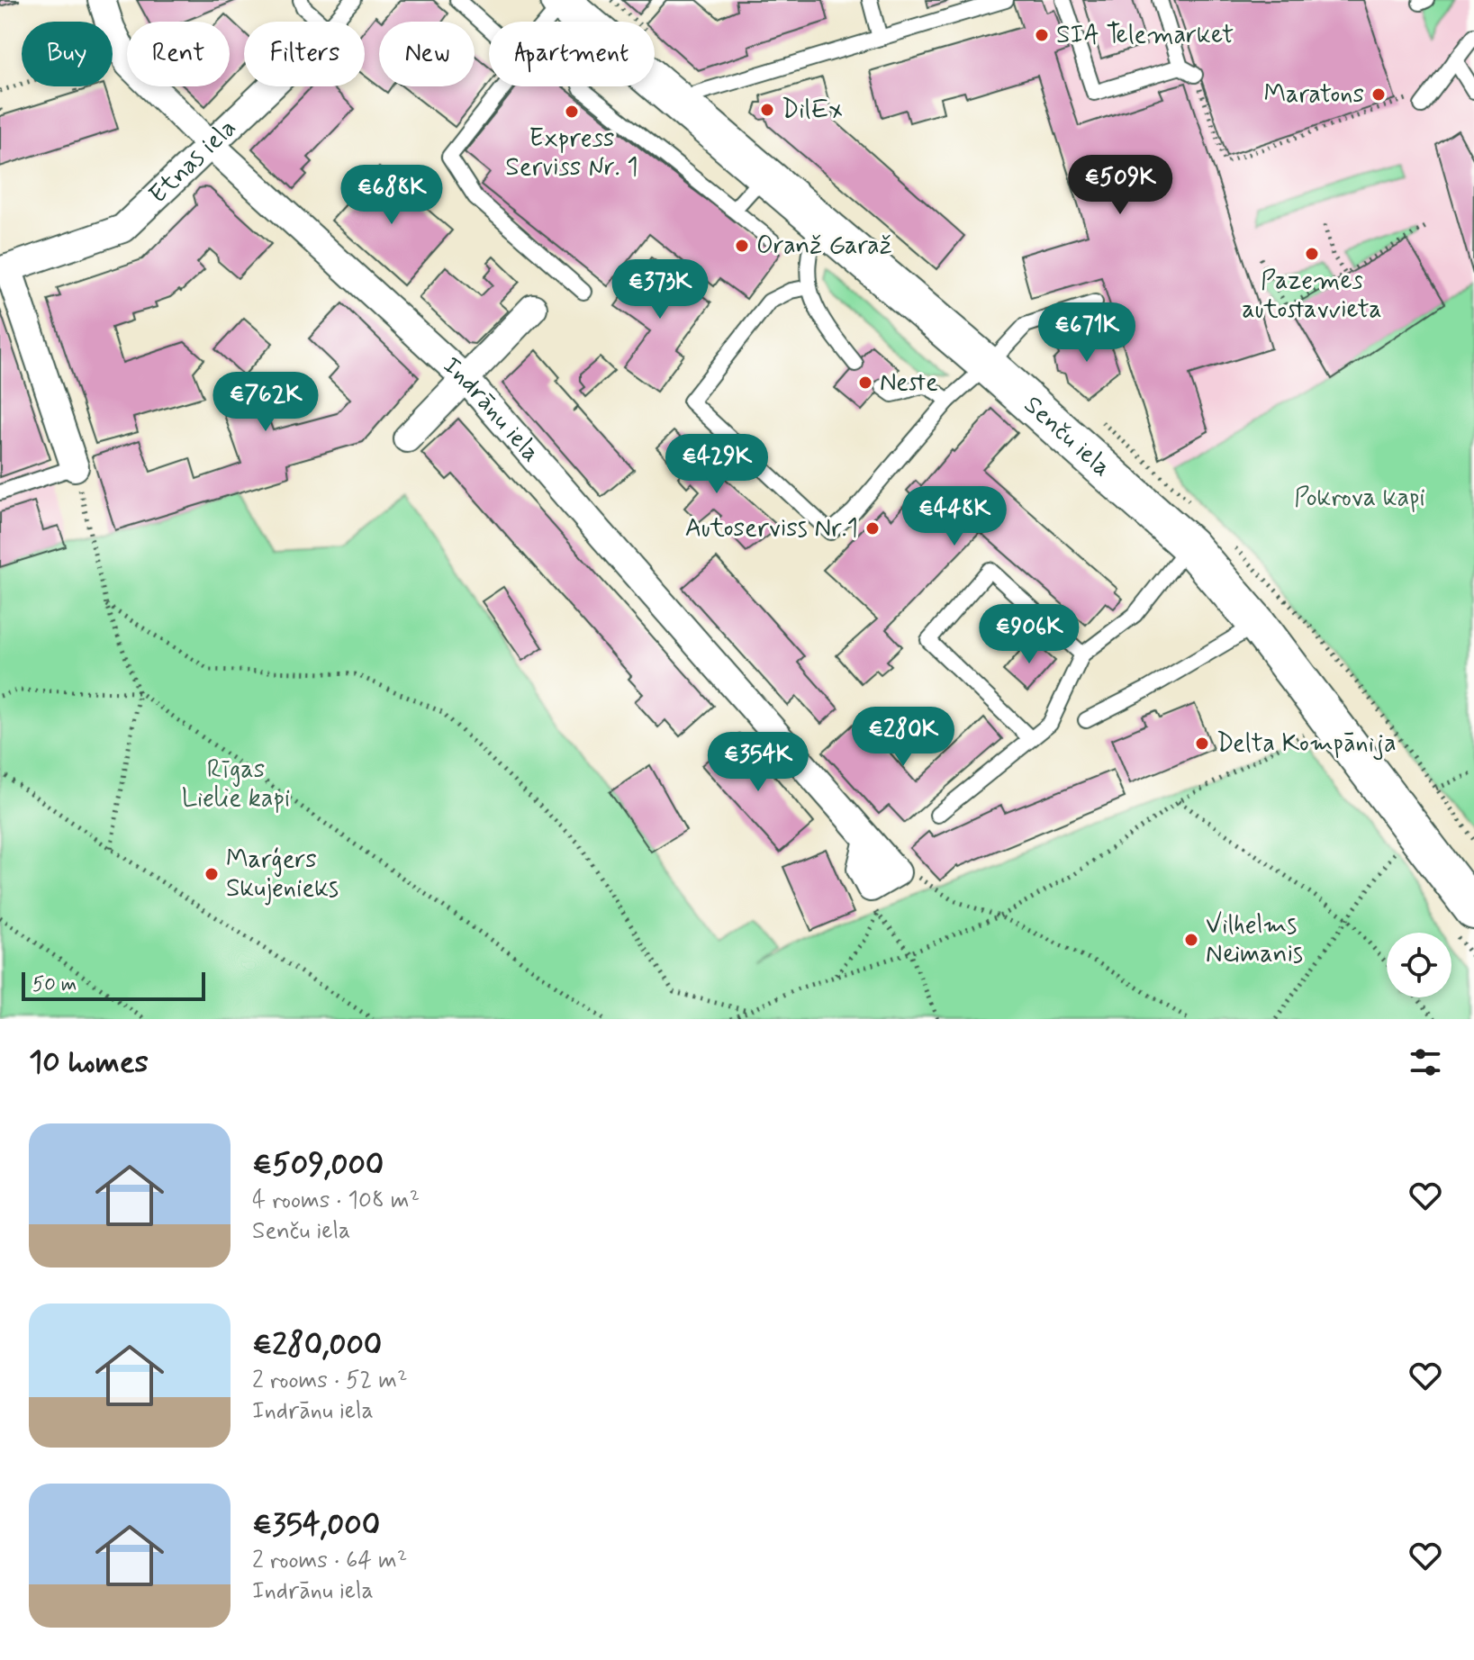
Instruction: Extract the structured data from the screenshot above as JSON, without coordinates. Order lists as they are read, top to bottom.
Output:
{
  "streets": {
    "main road": ["Senču iela"],
    "street": ["Etnas iela", "Indrānu iela"]
  },
  "crossings": [
    ["Etnas iela", "Indrānu iela"]
  ],
  "parks": ["Pokrova kapi", "Rīgas Lielie kapi"],
  "places": [
    "SIA Telemarket",
    "Maratons",
    "DilEx",
    "Express Serviss Nr. 1",
    "Oranž Garaž",
    "Pazemes autostavvieta",
    "Neste",
    "Autoserviss Nr.1",
    "Delta Kompānija",
    "Marģers Skujenieks",
    "Vilhelms Neimanis"
  ],
  "scale_bar": "50 m",
  "page": {
    "chip": [
      "Buy",
      "Rent",
      "Filters",
      "New",
      "Apartment"
    ],
    "price": [
      "€509K",
      "€688K",
      "€373K",
      "€671K",
      "€762K",
      "€429K",
      "€448K",
      "€906K",
      "€280K",
      "€354K"
    ],
    "scale": "50 m",
    "heading": "10 homes",
    "list": [
      {
        "name": "€509,000",
        "note": "4 rooms · 108 m² · Senču iela"
      },
      {
        "name": "€280,000",
        "note": "2 rooms · 52 m² · Indrānu iela"
      },
      {
        "name": "€354,000",
        "note": "2 rooms · 64 m² · Indrānu iela"
      }
    ]
  }
}
